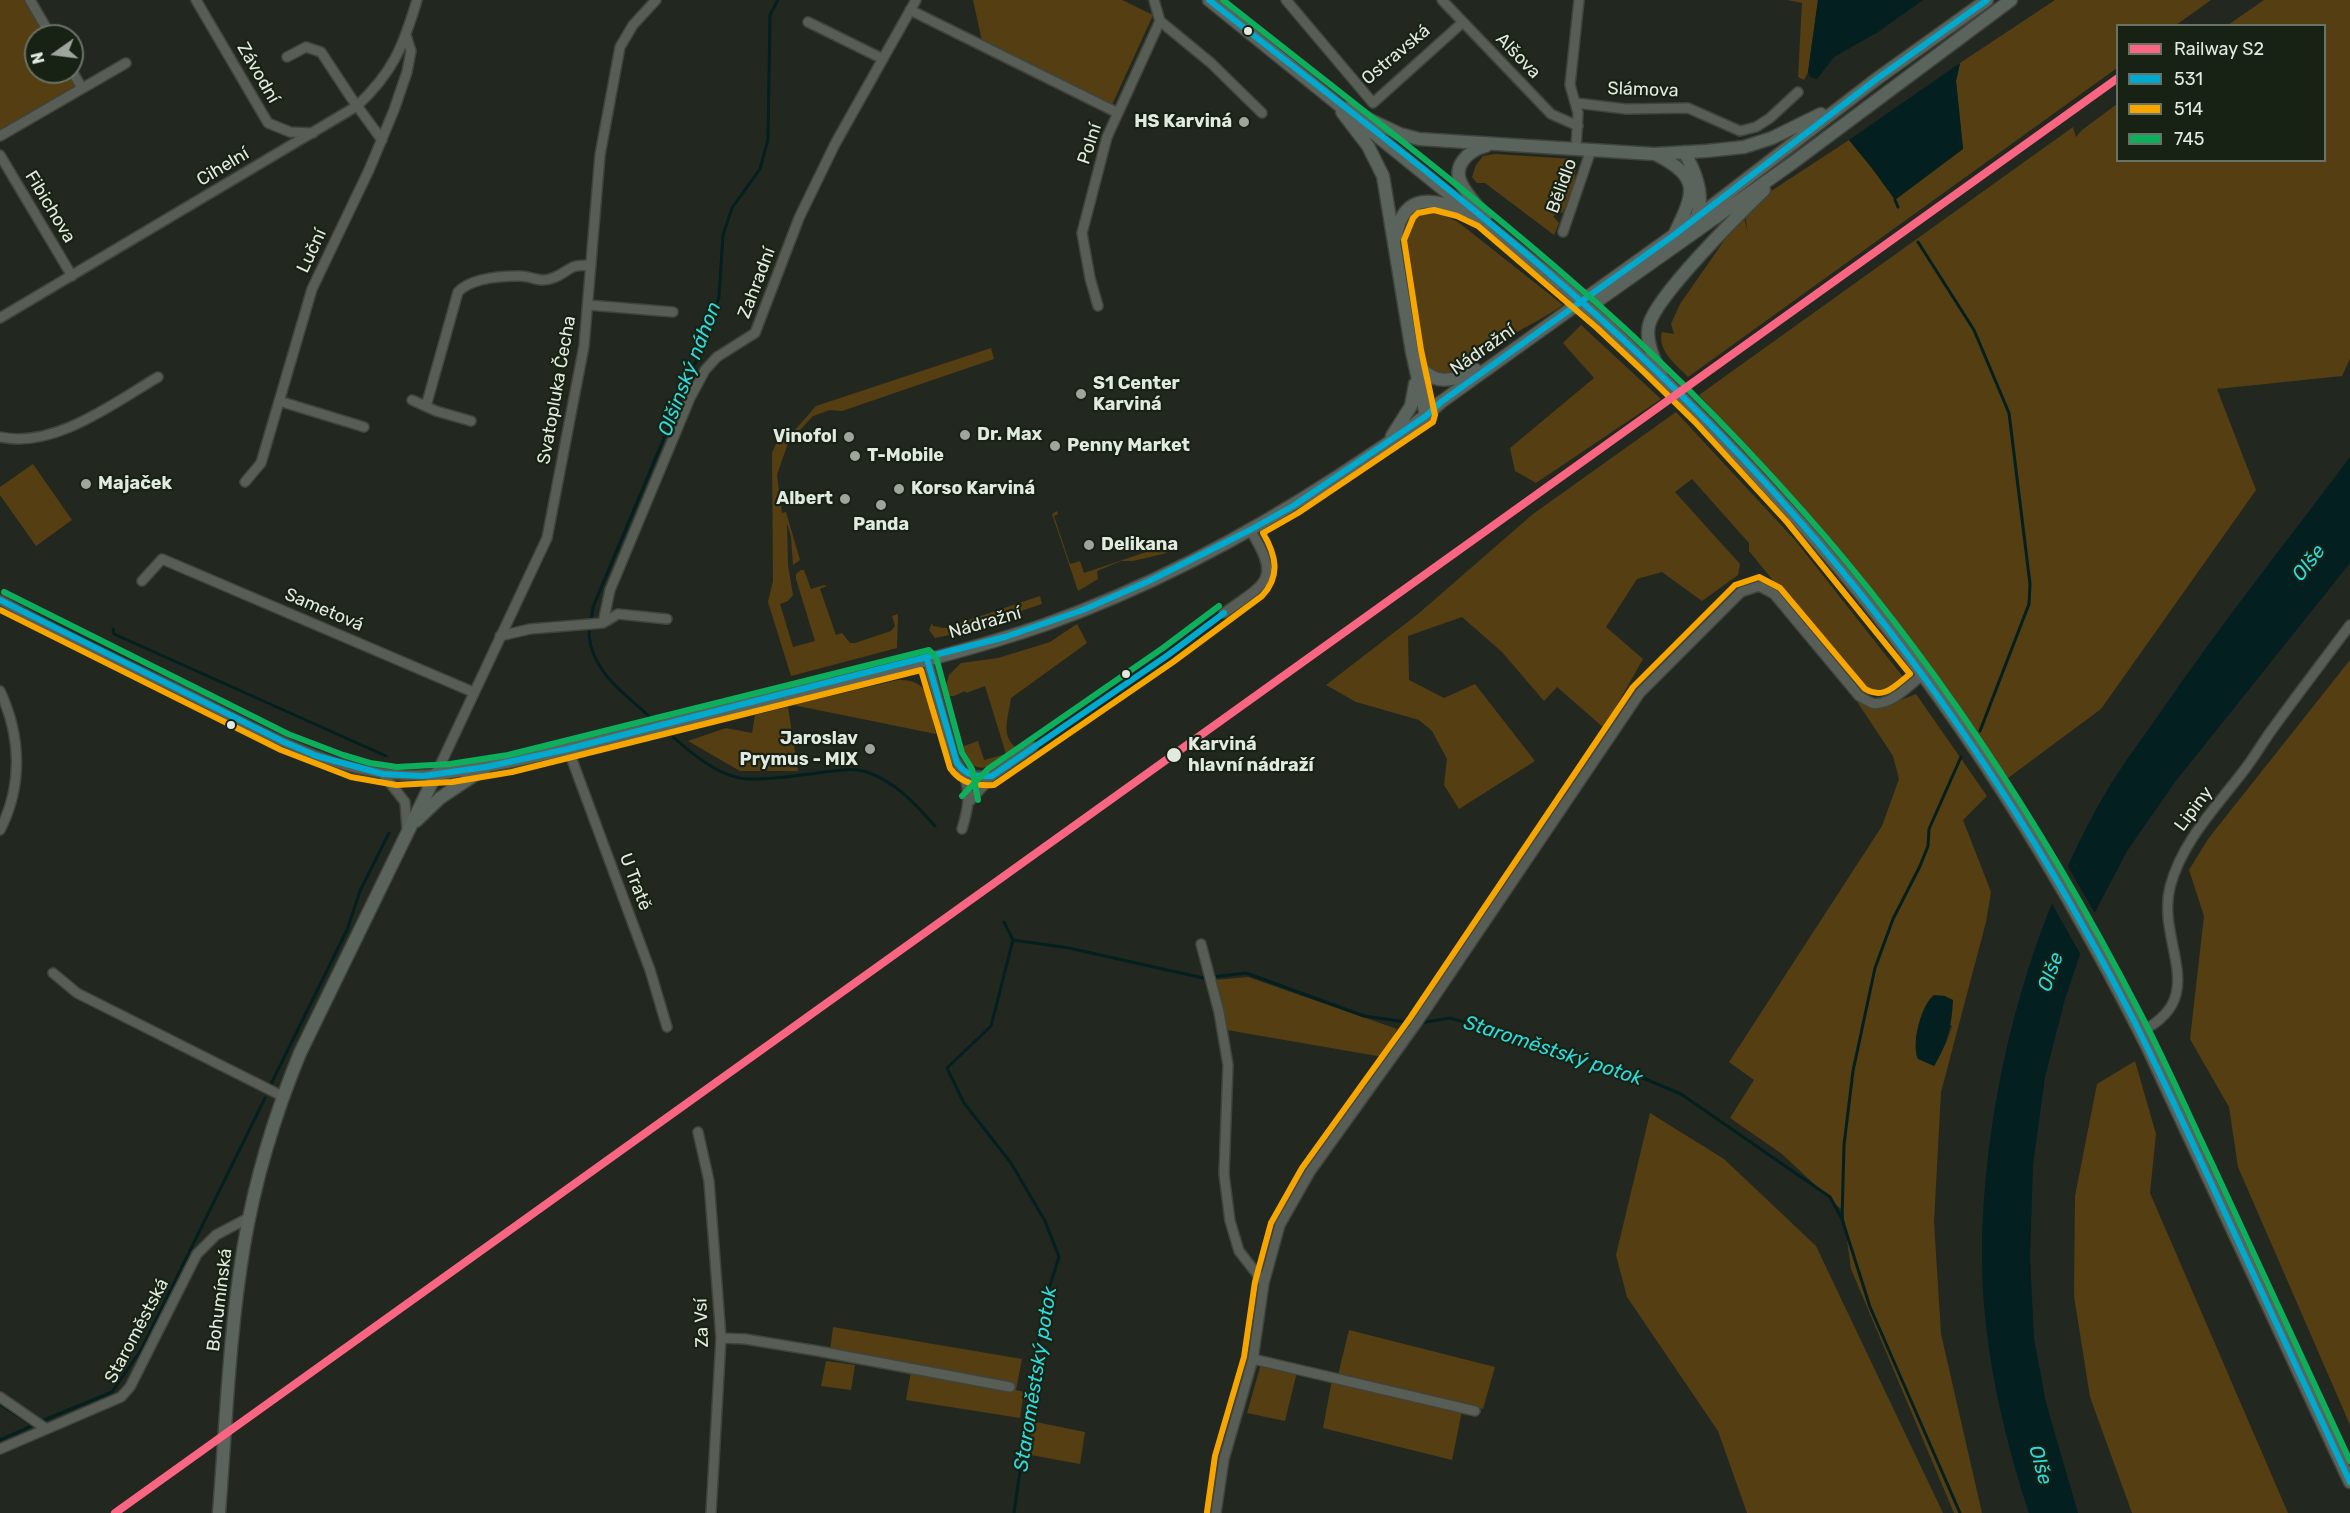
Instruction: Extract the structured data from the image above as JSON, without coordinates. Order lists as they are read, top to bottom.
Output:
{
  "streets": {
    "main road": ["Nádražní", "Bohumínská"],
    "street": [
      "Ostravská",
      "Alšova",
      "Závodní",
      "Slámova",
      "Polní",
      "Cihelní",
      "Bělidlo",
      "Fibichova",
      "Luční",
      "Zahradní",
      "Svatopluka Čecha",
      "Sametová",
      "Lipiny",
      "U Tratě",
      "Za Vsí",
      "Staroměstská"
    ]
  },
  "crossings": [
    ["Ostravská", "Alšova"],
    ["Závodní", "Cihelní"],
    ["Cihelní", "Fibichova"],
    ["Cihelní", "Luční"],
    ["Nádražní", "Svatopluka Čecha"],
    ["Nádražní", "U Tratě"],
    ["Nádražní", "Bohumínská"],
    ["Svatopluka Čecha", "Sametová"],
    ["Svatopluka Čecha", "Bohumínská"],
    ["Bohumínská", "Staroměstská"]
  ],
  "water": ["Olšinský náhon", "Olše", "Staroměstský potok"],
  "places": [
    "HS Karviná",
    "S1 Center Karviná",
    "Dr. Max",
    "Vinofol",
    "Penny Market",
    "T-Mobile",
    "Majaček",
    "Korso Karviná",
    "Albert",
    "Panda",
    "Delikana",
    "Jaroslav Prymus - MIX",
    "Karviná hlavní nádraží"
  ],
  "lines": [
    "transit line 531",
    "transit line 745",
    "rail line S2",
    "transit line 514"
  ],
  "legend": [
    "Railway S2",
    "531",
    "514",
    "745"
  ],
  "north": "left"
}
